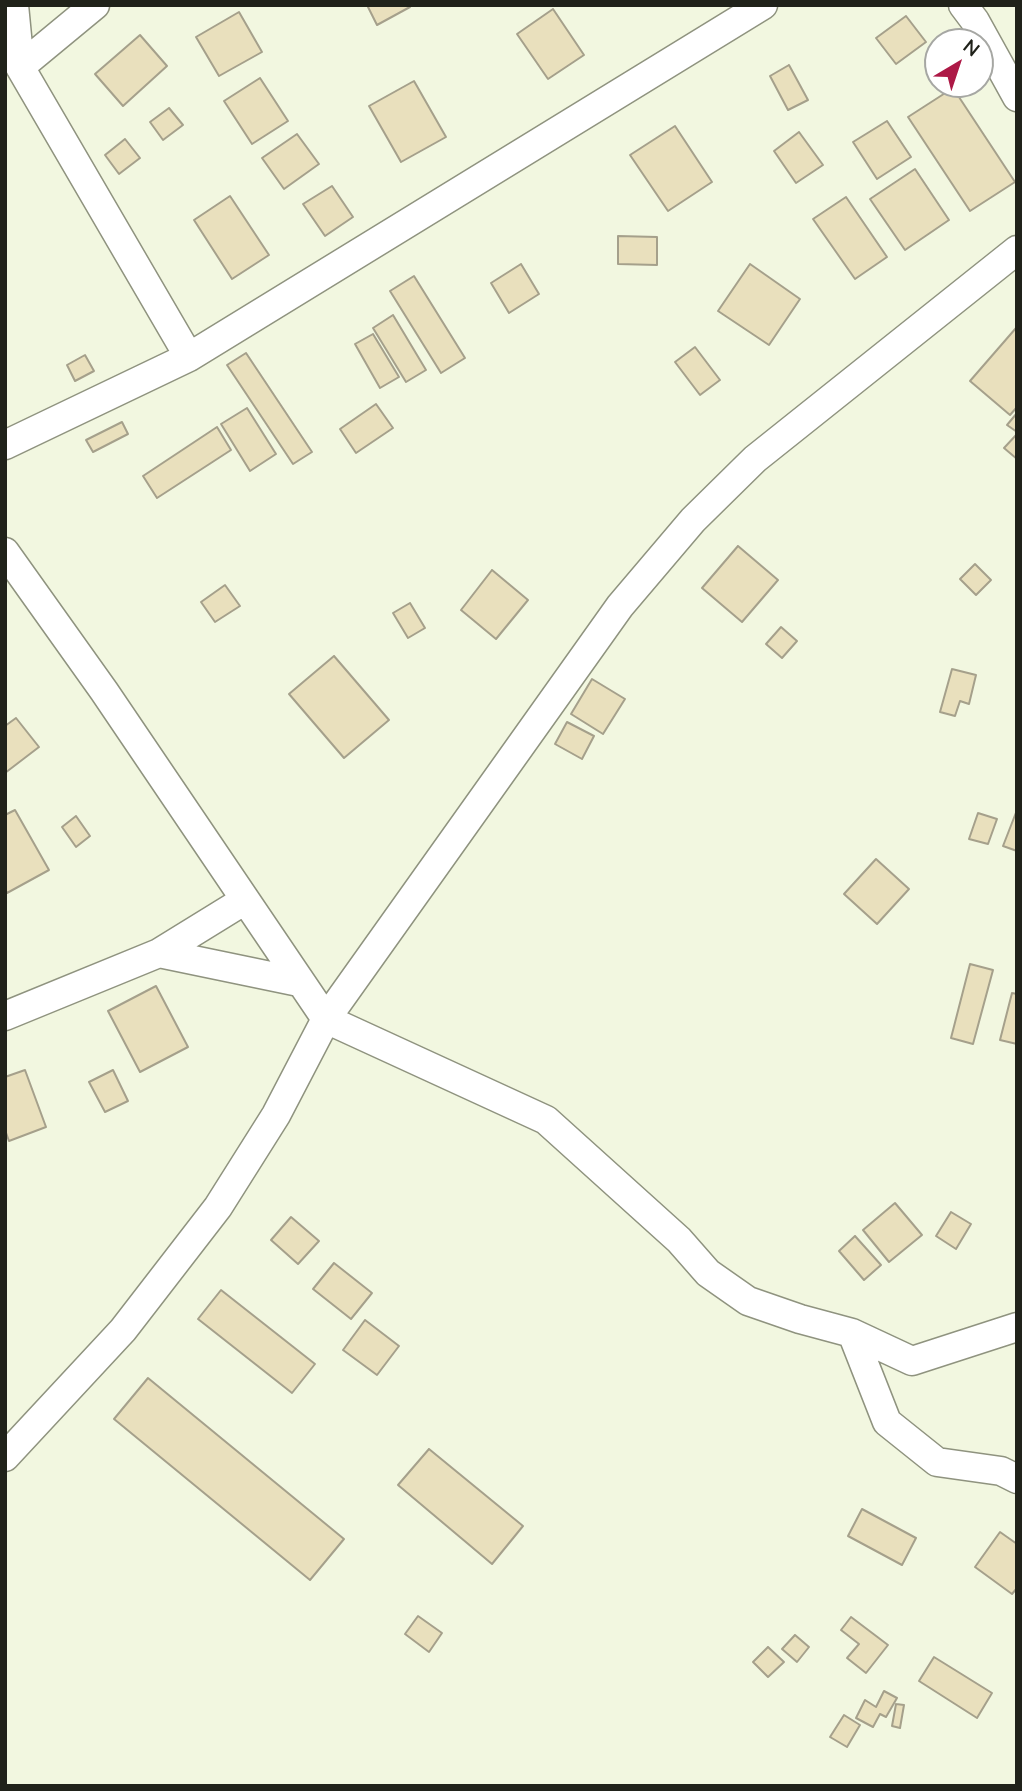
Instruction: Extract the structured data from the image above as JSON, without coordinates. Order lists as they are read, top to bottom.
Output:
{
  "north": "top right"
}
